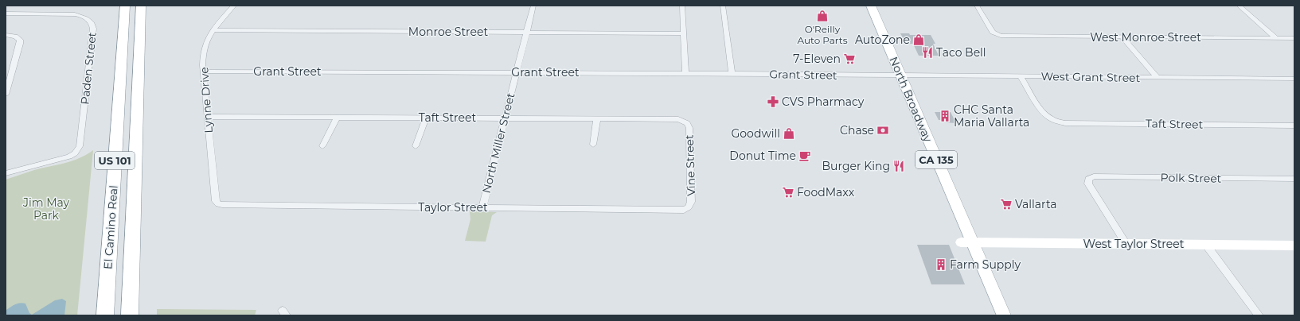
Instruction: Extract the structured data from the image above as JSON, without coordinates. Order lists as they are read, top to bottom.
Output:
{
  "streets": {
    "highway": ["US 101", "El Camino Real"],
    "main road": ["North Broadway", "CA 135"],
    "street": [
      "Monroe Street",
      "West Monroe Street",
      "Paden Street",
      "Grant Street",
      "West Grant Street",
      "Lynne Drive",
      "Taft Street",
      "North Miller Street",
      "Vine Street",
      "Polk Street",
      "Taylor Street",
      "West Taylor Street"
    ]
  },
  "crossings": [
    ["Monroe Street", "Lynne Drive"],
    ["Monroe Street", "North Miller Street"],
    ["Grant Street", "West Grant Street"],
    ["Grant Street", "Lynne Drive"],
    ["Grant Street", "North Miller Street"],
    ["West Grant Street", "North Broadway"],
    ["West Grant Street", "Taft Street"],
    ["North Broadway", "West Taylor Street"],
    ["Lynne Drive", "Taft Street"],
    ["Lynne Drive", "Taylor Street"],
    ["Taft Street", "North Miller Street"],
    ["Taft Street", "Vine Street"],
    ["North Miller Street", "Taylor Street"],
    ["Vine Street", "Taylor Street"],
    ["Polk Street", "West Taylor Street"]
  ],
  "parks": ["Jim May Park"],
  "places": {
    "shop": ["O'Reilly Auto Parts", "AutoZone", "Goodwill"],
    "restaurant": ["Taco Bell", "Burger King"],
    "supermarket": ["7-Eleven", "FoodMaxx", "Vallarta"],
    "pharmacy": ["CVS Pharmacy"],
    "building": ["CHC Santa Maria Vallarta", "Farm Supply"],
    "bank": ["Chase"],
    "cafe": ["Donut Time"]
  }
}
